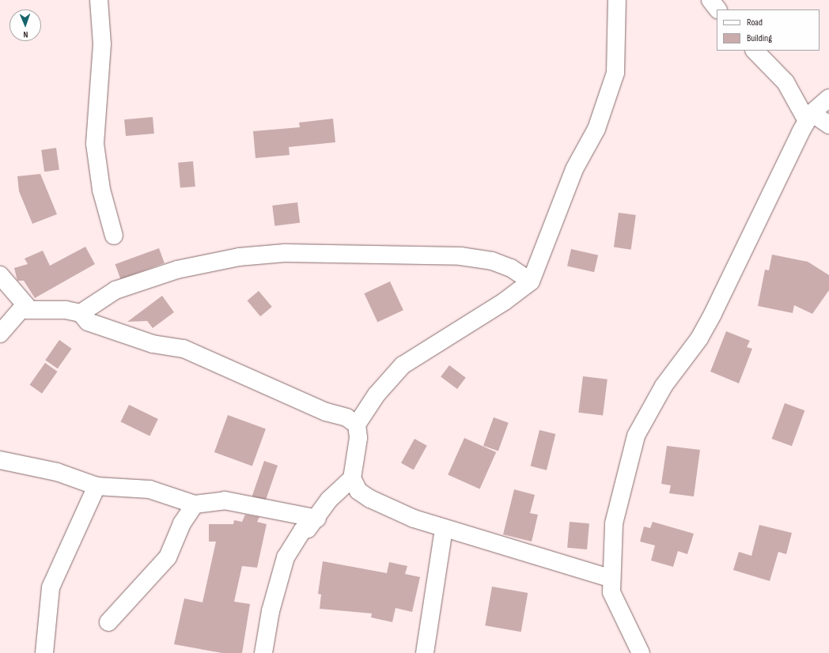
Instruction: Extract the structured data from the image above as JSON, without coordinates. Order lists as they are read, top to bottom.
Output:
{
  "legend": ["Road", "Building"],
  "north": "bottom"
}
